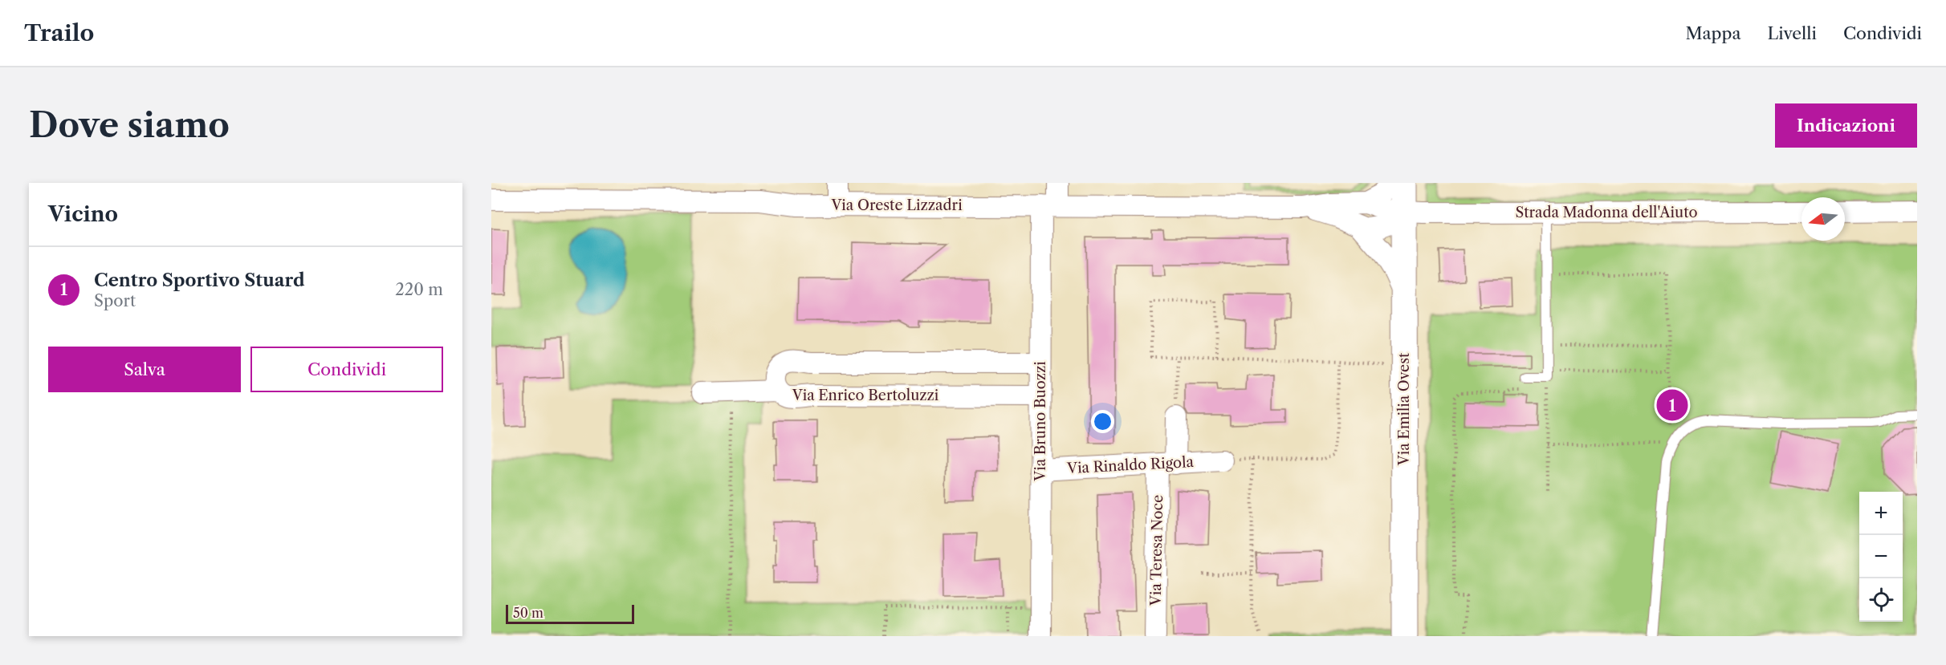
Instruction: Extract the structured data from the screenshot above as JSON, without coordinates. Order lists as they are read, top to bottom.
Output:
{
  "streets": {
    "street": [
      "Via Oreste Lizzadri",
      "Strada Madonna dell'Aiuto",
      "Via Enrico Bertoluzzi",
      "Via Emilia Ovest",
      "Via Bruno Buozzi",
      "Via Rinaldo Rigola",
      "Via Teresa Noce"
    ]
  },
  "crossings": [
    ["Via Oreste Lizzadri", "Strada Madonna dell'Aiuto"],
    ["Via Oreste Lizzadri", "Via Emilia Ovest"],
    ["Via Oreste Lizzadri", "Via Bruno Buozzi"],
    ["Strada Madonna dell'Aiuto", "Via Emilia Ovest"],
    ["Via Enrico Bertoluzzi", "Via Bruno Buozzi"],
    ["Via Bruno Buozzi", "Via Rinaldo Rigola"],
    ["Via Rinaldo Rigola", "Via Teresa Noce"]
  ],
  "scale_bar": "50 m",
  "north": "left",
  "page": {
    "header": "Trailo",
    "nav": ["Mappa", "Livelli", "Condividi"],
    "buttons": [
      "Indicazioni",
      ["Salva", "Condividi"]
    ],
    "title": "Dove siamo",
    "heading": "Vicino",
    "list": [
      {
        "mark": "1",
        "name": "Centro Sportivo Stuard",
        "note": "Sport",
        "value": "220 m"
      }
    ],
    "pins": "1",
    "map_buttons": ["+", "−"],
    "scale": "50 m"
  }
}
